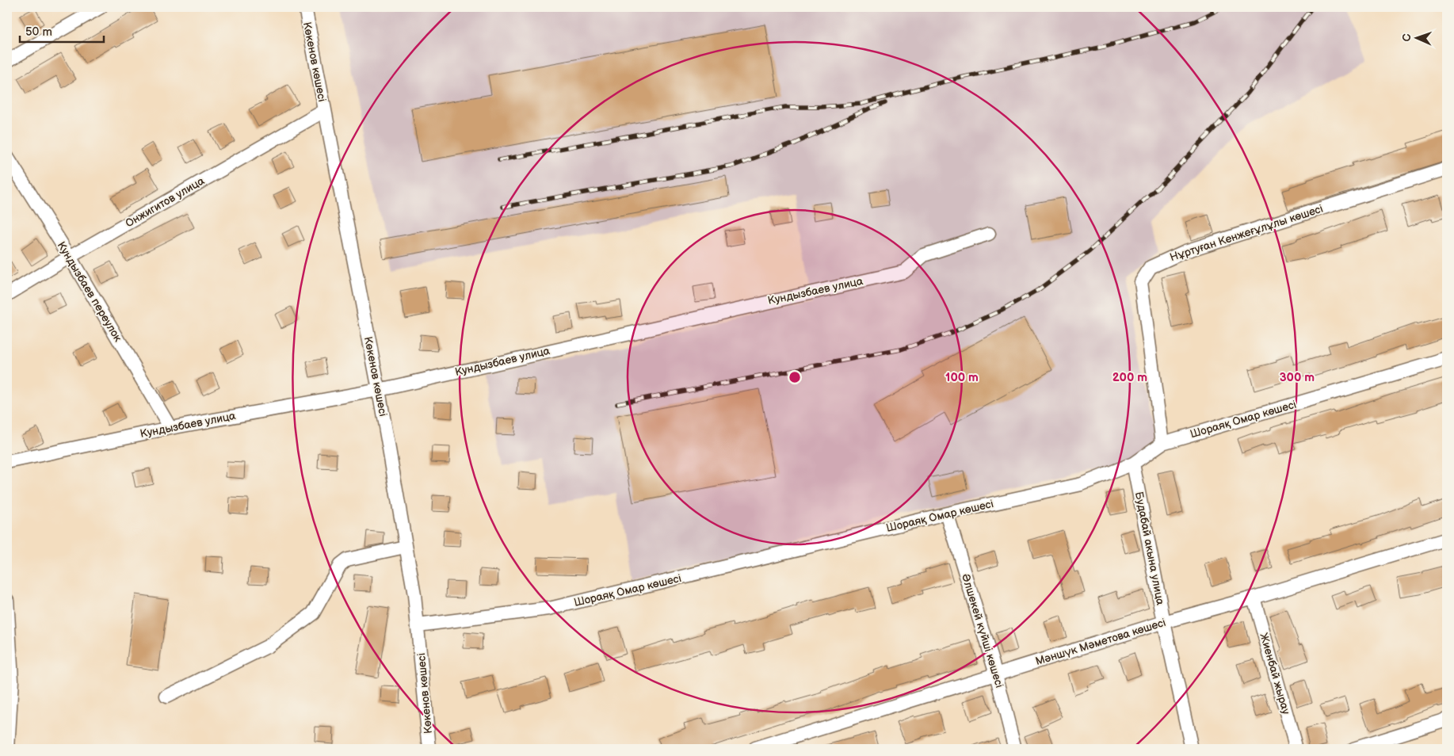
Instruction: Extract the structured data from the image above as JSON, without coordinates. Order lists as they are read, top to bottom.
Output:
{
  "streets": {
    "street": [
      "Көкенов көшесі",
      "Онжигитов улица",
      "Нұртуған Кенжеғұлұлы көшесі",
      "Кундызбаев улица",
      "Кундызбаев переулок",
      "Шораяқ Омар көшесі",
      "Будабай акына улица",
      "Әлшекей күйші көшесі",
      "Мәншүк Мәметова көшесі",
      "Жиенбай жырау"
    ]
  },
  "crossings": [
    ["Көкенов көшесі", "Онжигитов улица"],
    ["Көкенов көшесі", "Кундызбаев улица"],
    ["Көкенов көшесі", "Шораяқ Омар көшесі"],
    ["Онжигитов улица", "Кундызбаев переулок"],
    ["Нұртуған Кенжеғұлұлы көшесі", "Шораяқ Омар көшесі"],
    ["Кундызбаев улица", "Кундызбаев переулок"],
    ["Шораяқ Омар көшесі", "Будабай акына улица"],
    ["Шораяқ Омар көшесі", "Әлшекей күйші көшесі"],
    ["Будабай акына улица", "Мәншүк Мәметова көшесі"],
    ["Әлшекей күйші көшесі", "Мәншүк Мәметова көшесі"],
    ["Мәншүк Мәметова көшесі", "Жиенбай жырау"]
  ],
  "scale_bar": "50 m",
  "north": "left",
  "rings": ["100 m", "200 m", "300 m"]
}
